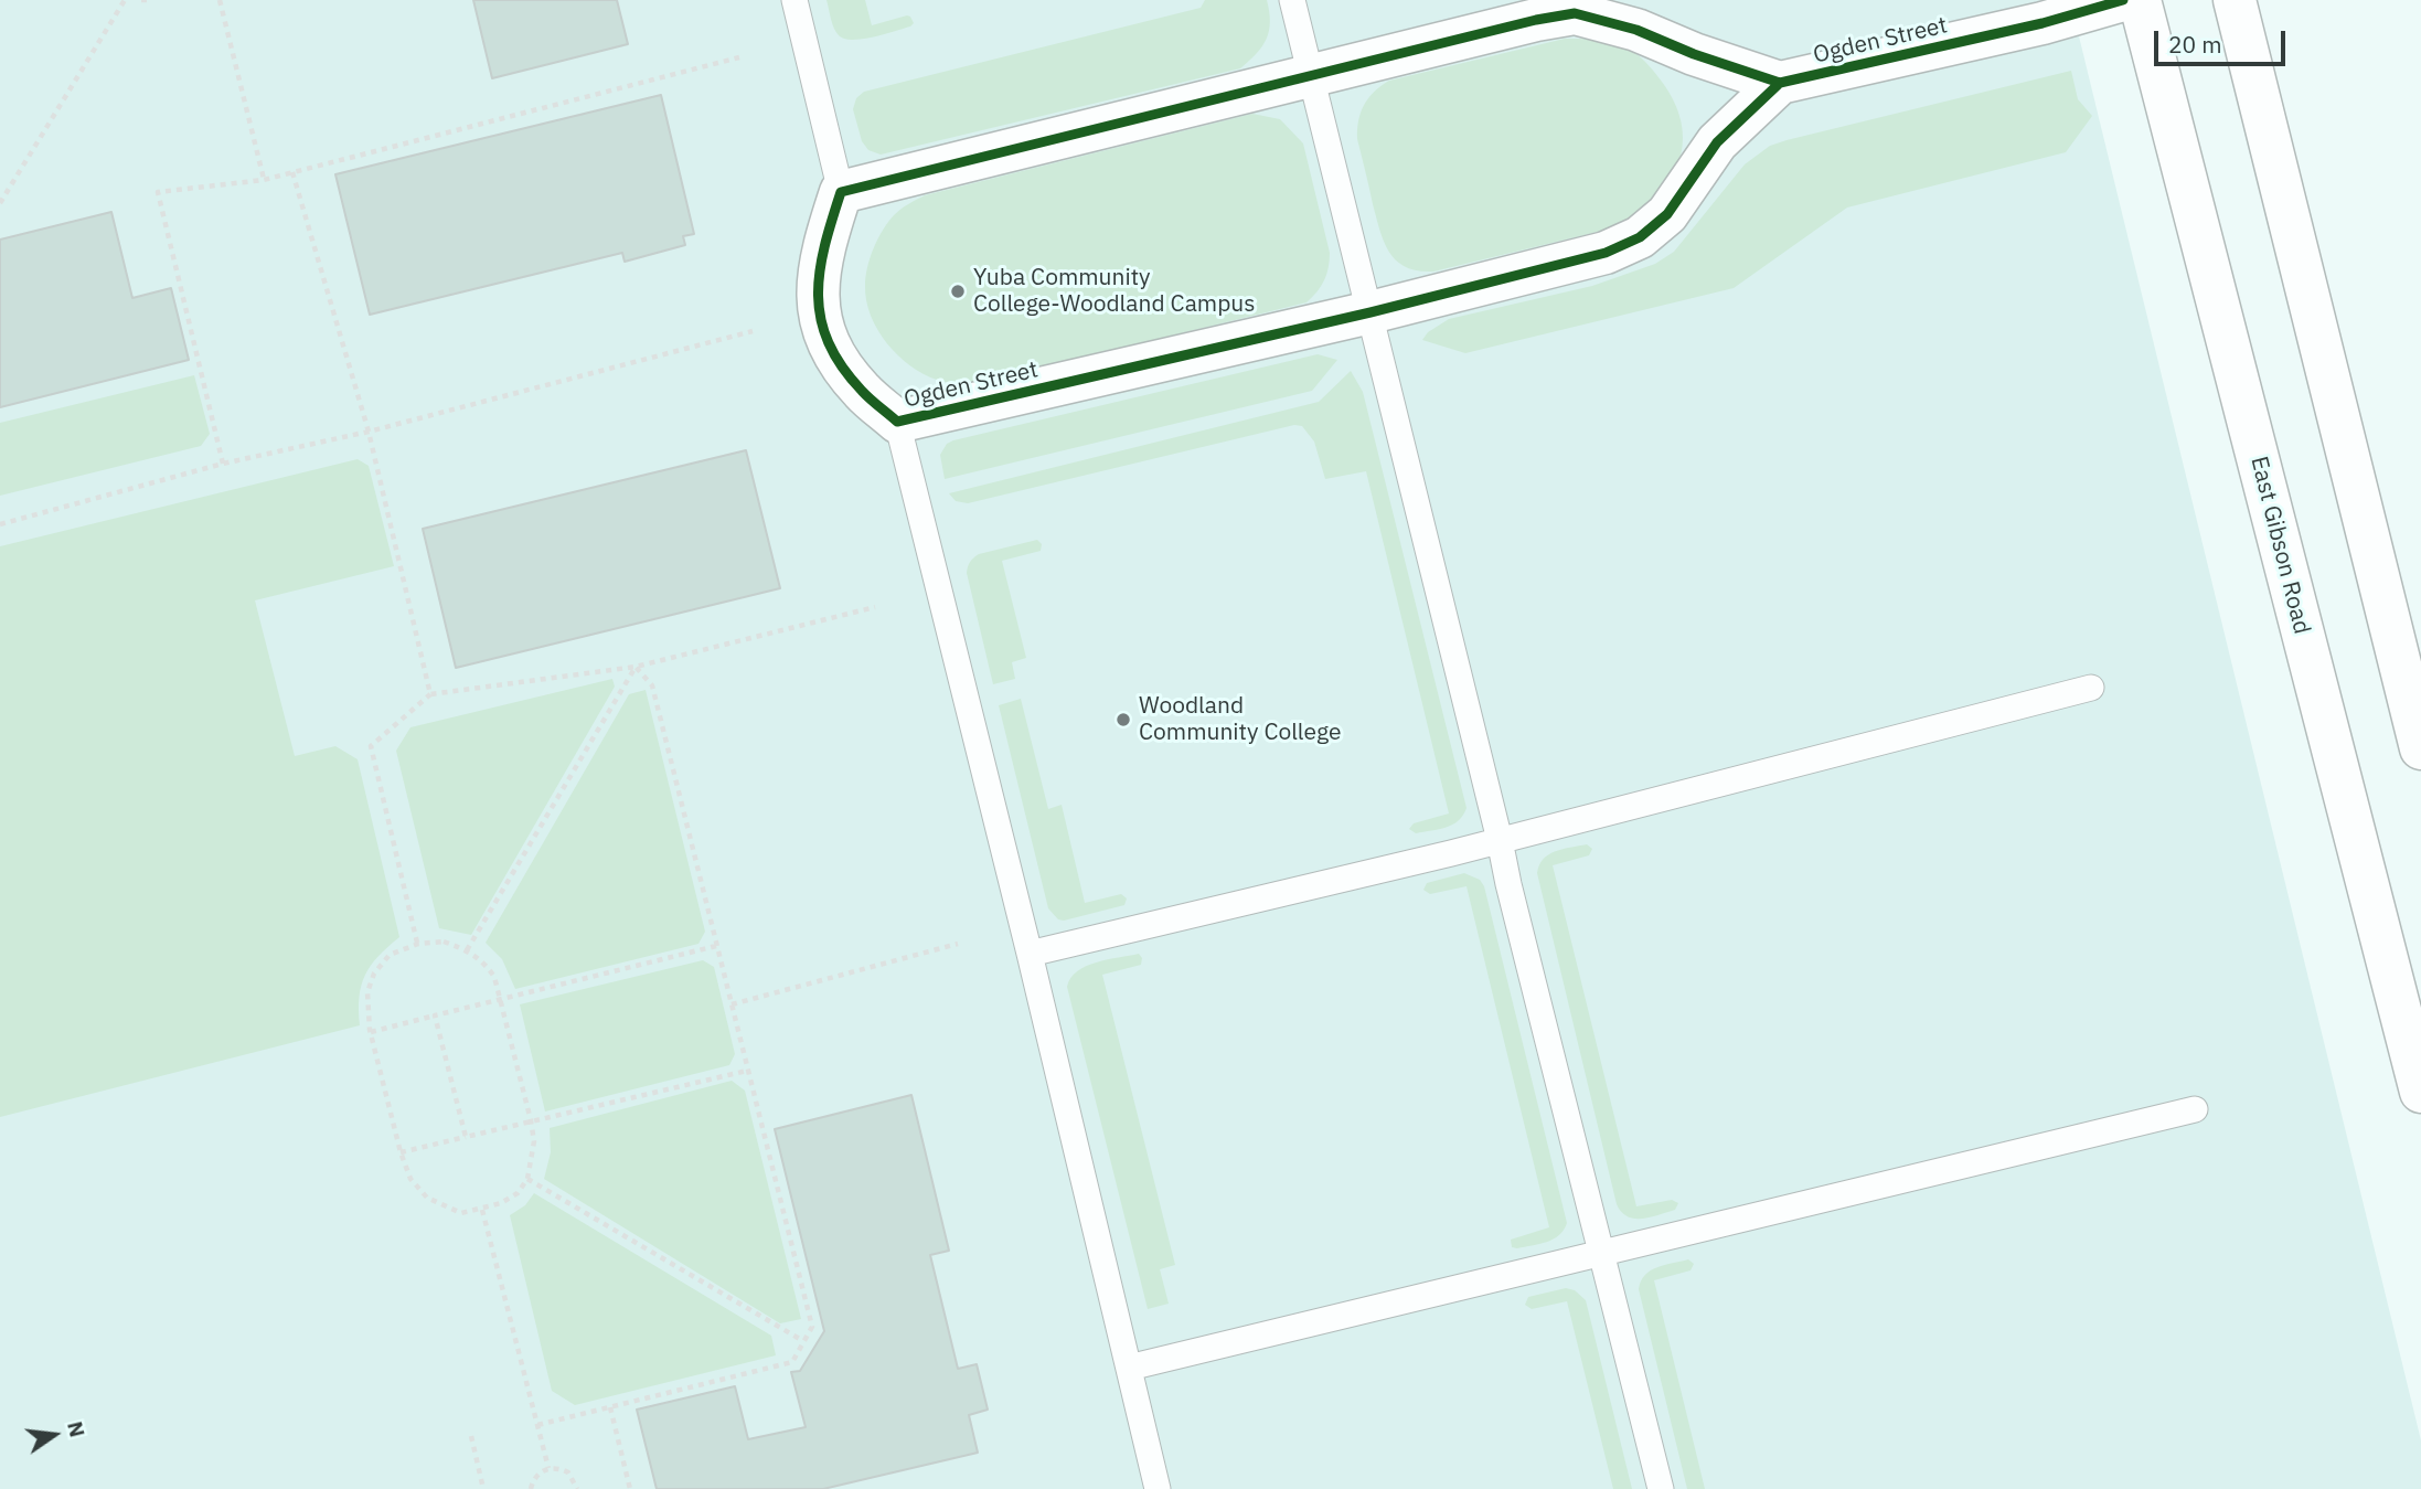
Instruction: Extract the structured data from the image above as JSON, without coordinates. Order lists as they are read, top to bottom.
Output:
{
  "streets": {
    "street": ["Ogden Street", "East Gibson Road"]
  },
  "places": ["Yuba Community College-Woodland Campus", "Woodland Community College"],
  "scale_bar": "20 m",
  "north": "right"
}
